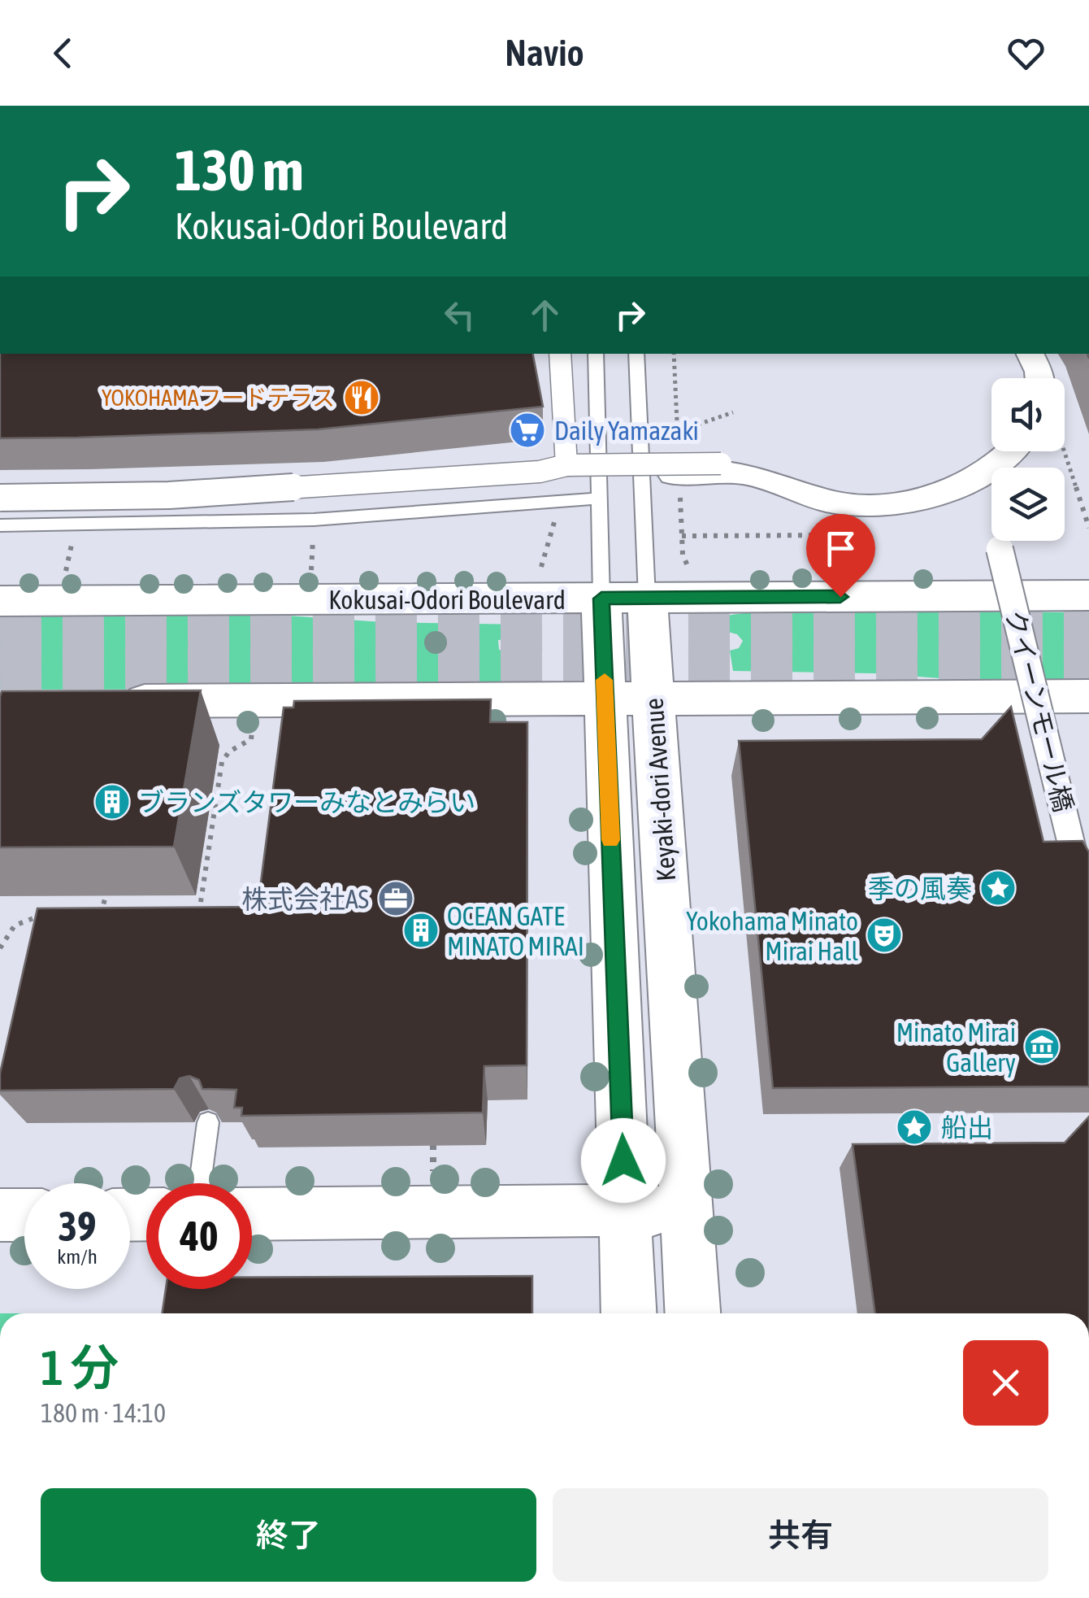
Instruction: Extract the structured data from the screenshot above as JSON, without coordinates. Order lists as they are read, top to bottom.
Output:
{
  "streets": {
    "street": ["Kokusai-Odori Boulevard", "クイーンモール橋", "Keyaki-dori Avenue"]
  },
  "crossings": [
    ["Kokusai-Odori Boulevard", "Keyaki-dori Avenue"]
  ],
  "places": {
    "restaurant": ["YOKOHAMAフードテラス"],
    "supermarket": ["Daily Yamazaki"],
    "building": ["ブランズタワーみなとみらい", "OCEAN GATE MINATO MIRAI"],
    "place": ["季の風奏", "船出"],
    "office": ["株式会社AS"],
    "theatre": ["Yokohama Minato Mirai Hall"],
    "museum": ["Minato Mirai Gallery"]
  },
  "page": {
    "header": "Navio",
    "turn": ["130 m", "Kokusai-Odori Boulevard"],
    "speed": "39 km/h",
    "limit": "40",
    "heading": ["1 分", "180 m · 14:10"],
    "buttons": ["終了", "共有"]
  }
}
